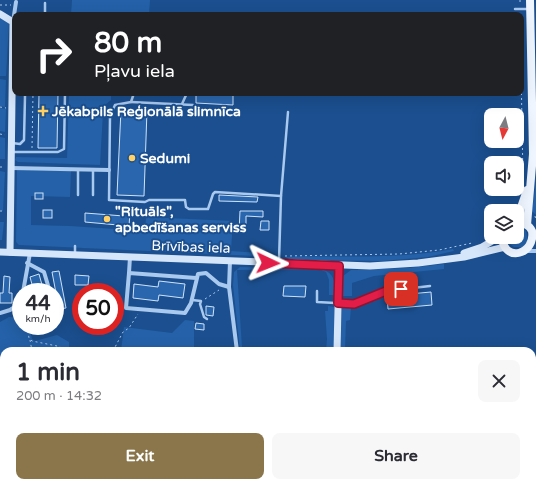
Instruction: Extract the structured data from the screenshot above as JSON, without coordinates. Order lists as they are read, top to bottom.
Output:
{
  "streets": {
    "main road": ["Brīvības iela"]
  },
  "places": {
    "health": ["Jēkabpils Reģionālā slimnīca"],
    "other": ["Sedumi", "\"Rituāls\", apbedīšanas serviss"]
  },
  "north": "bottom",
  "page": {
    "turn": ["80 m", "Pļavu iela"],
    "speed": "44 km/h",
    "limit": "50",
    "heading": ["1 min", "200 m · 14:32"],
    "buttons": ["Exit", "Share"]
  }
}
